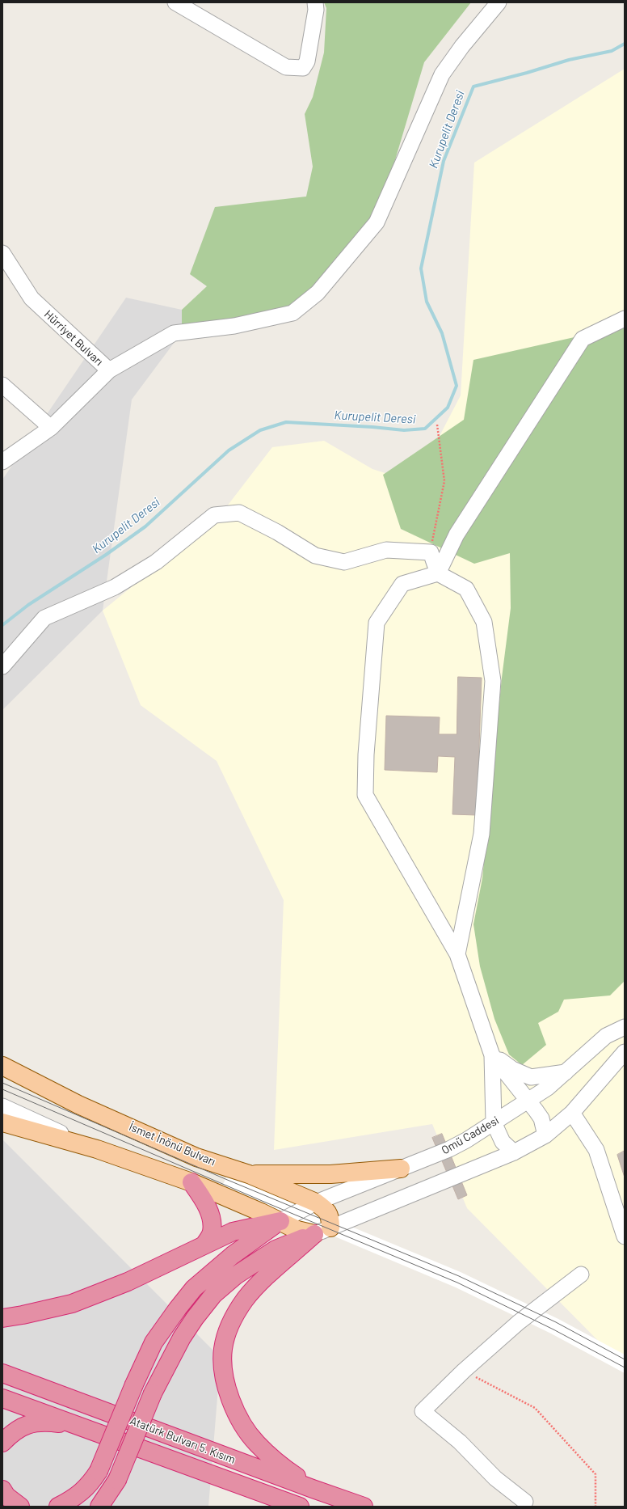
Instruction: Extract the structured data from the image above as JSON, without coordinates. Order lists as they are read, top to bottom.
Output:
{
  "streets": {
    "highway": ["Atatürk Bulvarı 5. Kısım"],
    "main road": ["İsmet İnönü Bulvarı"],
    "street": ["Hürriyet Bulvarı", "Omü Caddesi"]
  },
  "crossings": [
    ["Omü Caddesi", "İsmet İnönü Bulvarı"]
  ],
  "water": ["Kurupelit Deresi"]
}
